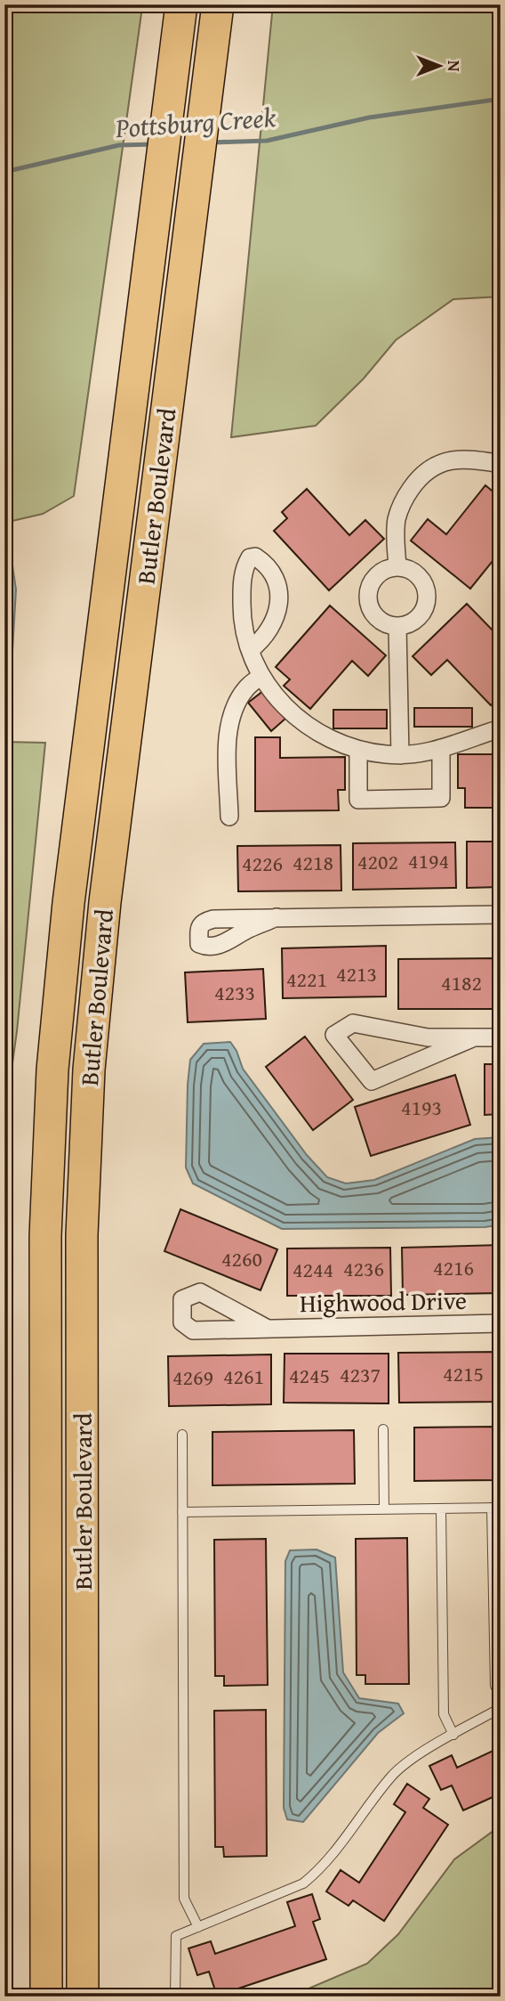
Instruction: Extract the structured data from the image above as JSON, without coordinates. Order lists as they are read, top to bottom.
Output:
{
  "streets": {
    "highway": ["Butler Boulevard"],
    "street": ["Highwood Drive"]
  },
  "water": ["Pottsburg Creek"],
  "house_numbers": [
    "4194",
    "4202",
    "4218",
    "4226",
    "4213",
    "4221",
    "4182",
    "4233",
    "4193",
    "4260",
    "4216",
    "4236",
    "4244",
    "4215",
    "4237",
    "4245",
    "4261",
    "4269"
  ],
  "north": "right"
}
